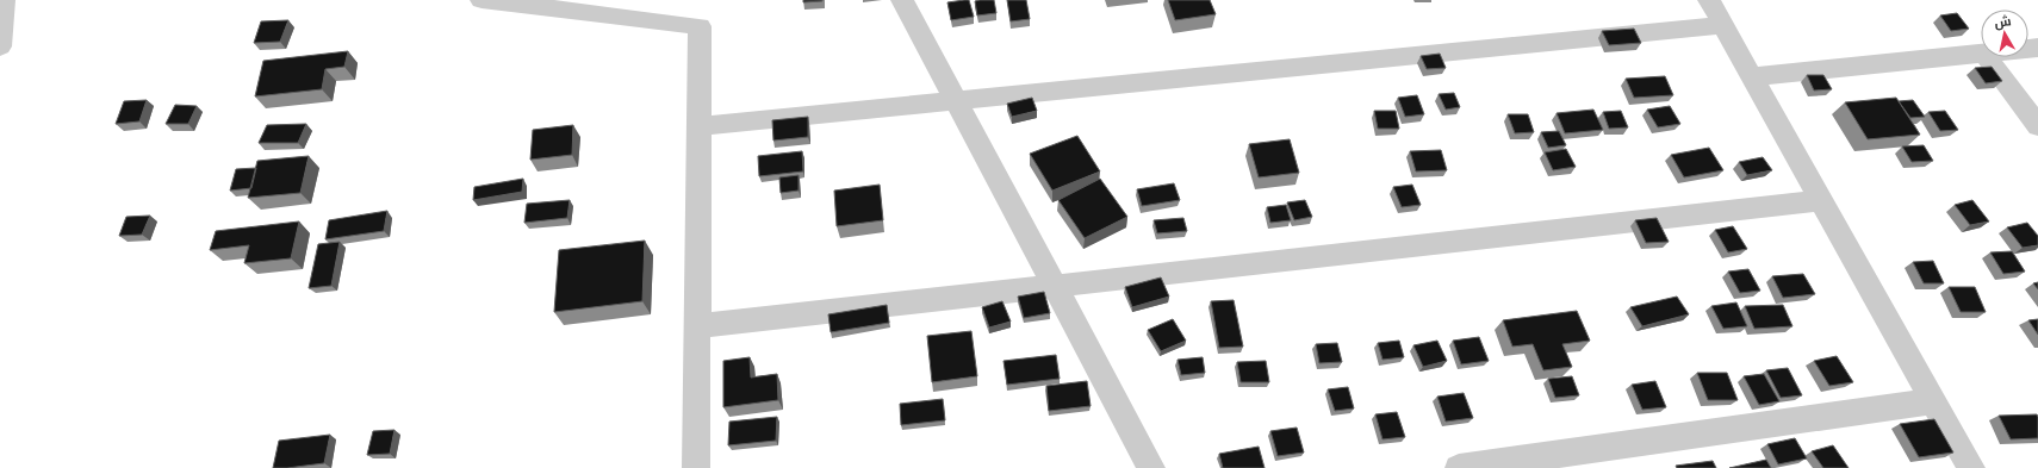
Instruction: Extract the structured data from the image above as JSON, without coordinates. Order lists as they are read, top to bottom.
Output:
{
  "north": "top"
}
